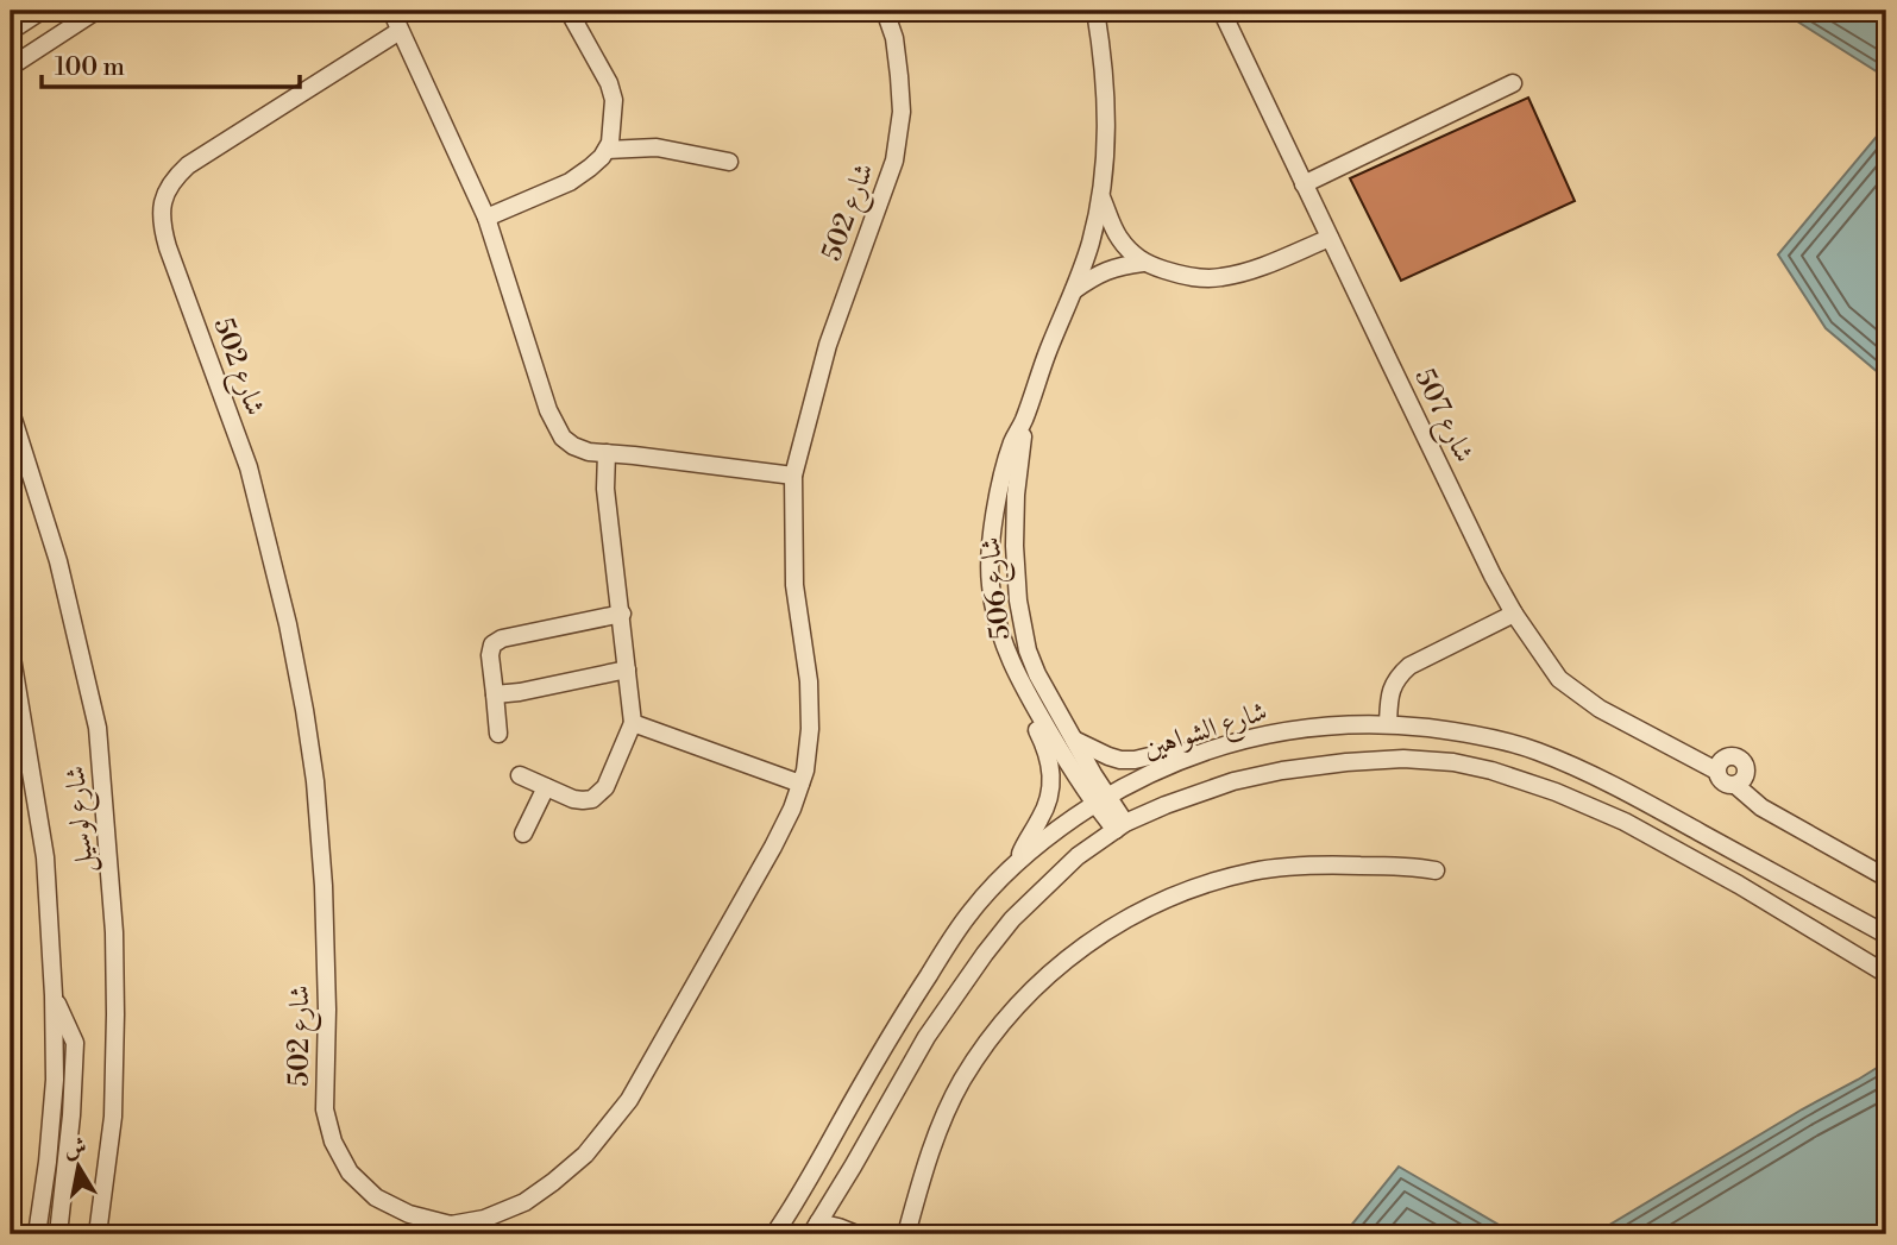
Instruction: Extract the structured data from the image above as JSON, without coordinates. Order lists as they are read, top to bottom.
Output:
{
  "streets": {
    "street": [
      "شارع 502",
      "شارع 507",
      "شارع 506",
      "شارع الشواهين",
      "شارع لوسيل"
    ]
  },
  "crossings": [
    ["شارع 506", "شارع الشواهين"]
  ],
  "scale_bar": "100 m",
  "north": "top"
}
